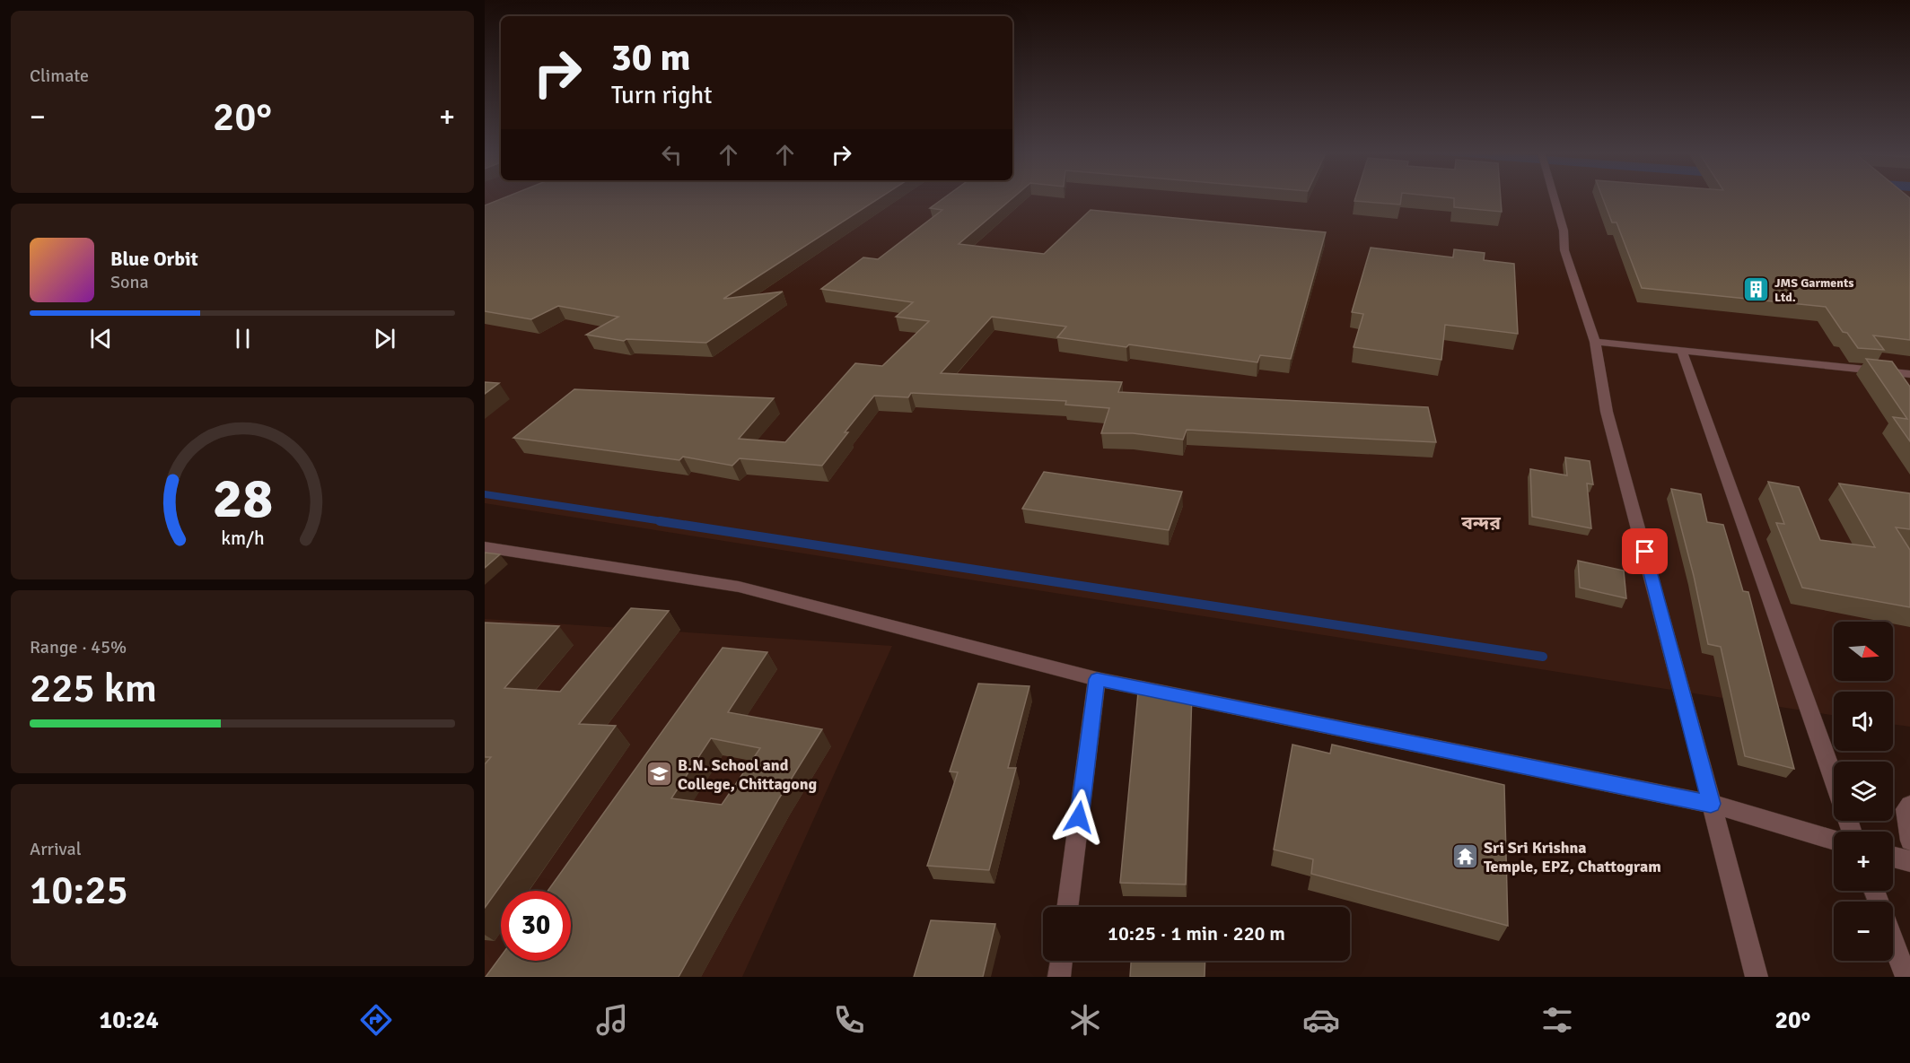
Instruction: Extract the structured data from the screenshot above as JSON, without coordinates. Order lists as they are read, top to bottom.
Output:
{
  "districts": ["বন্দর"],
  "places": {
    "building": ["JMS Garments Ltd."],
    "school or university": ["B.N. School and College, Chittagong"],
    "temple": ["Sri Sri Krishna Temple, EPZ, Chattogram"]
  },
  "north": "right",
  "page": {
    "tile": [
      "Climate",
      ["Range · 45%", "225 km"],
      ["Arrival", "10:25"]
    ],
    "turn": ["30 m", "Turn right"],
    "heat": ["−", "20°", "+"],
    "song": ["Blue Orbit", "Sona"],
    "map_buttons": ["+", "−"],
    "limit": "30",
    "trip": "10:25 · 1 min · 220 m",
    "tabs": ["10:24", "20°"],
    "gauge": ["28", "km/h"]
  }
}
